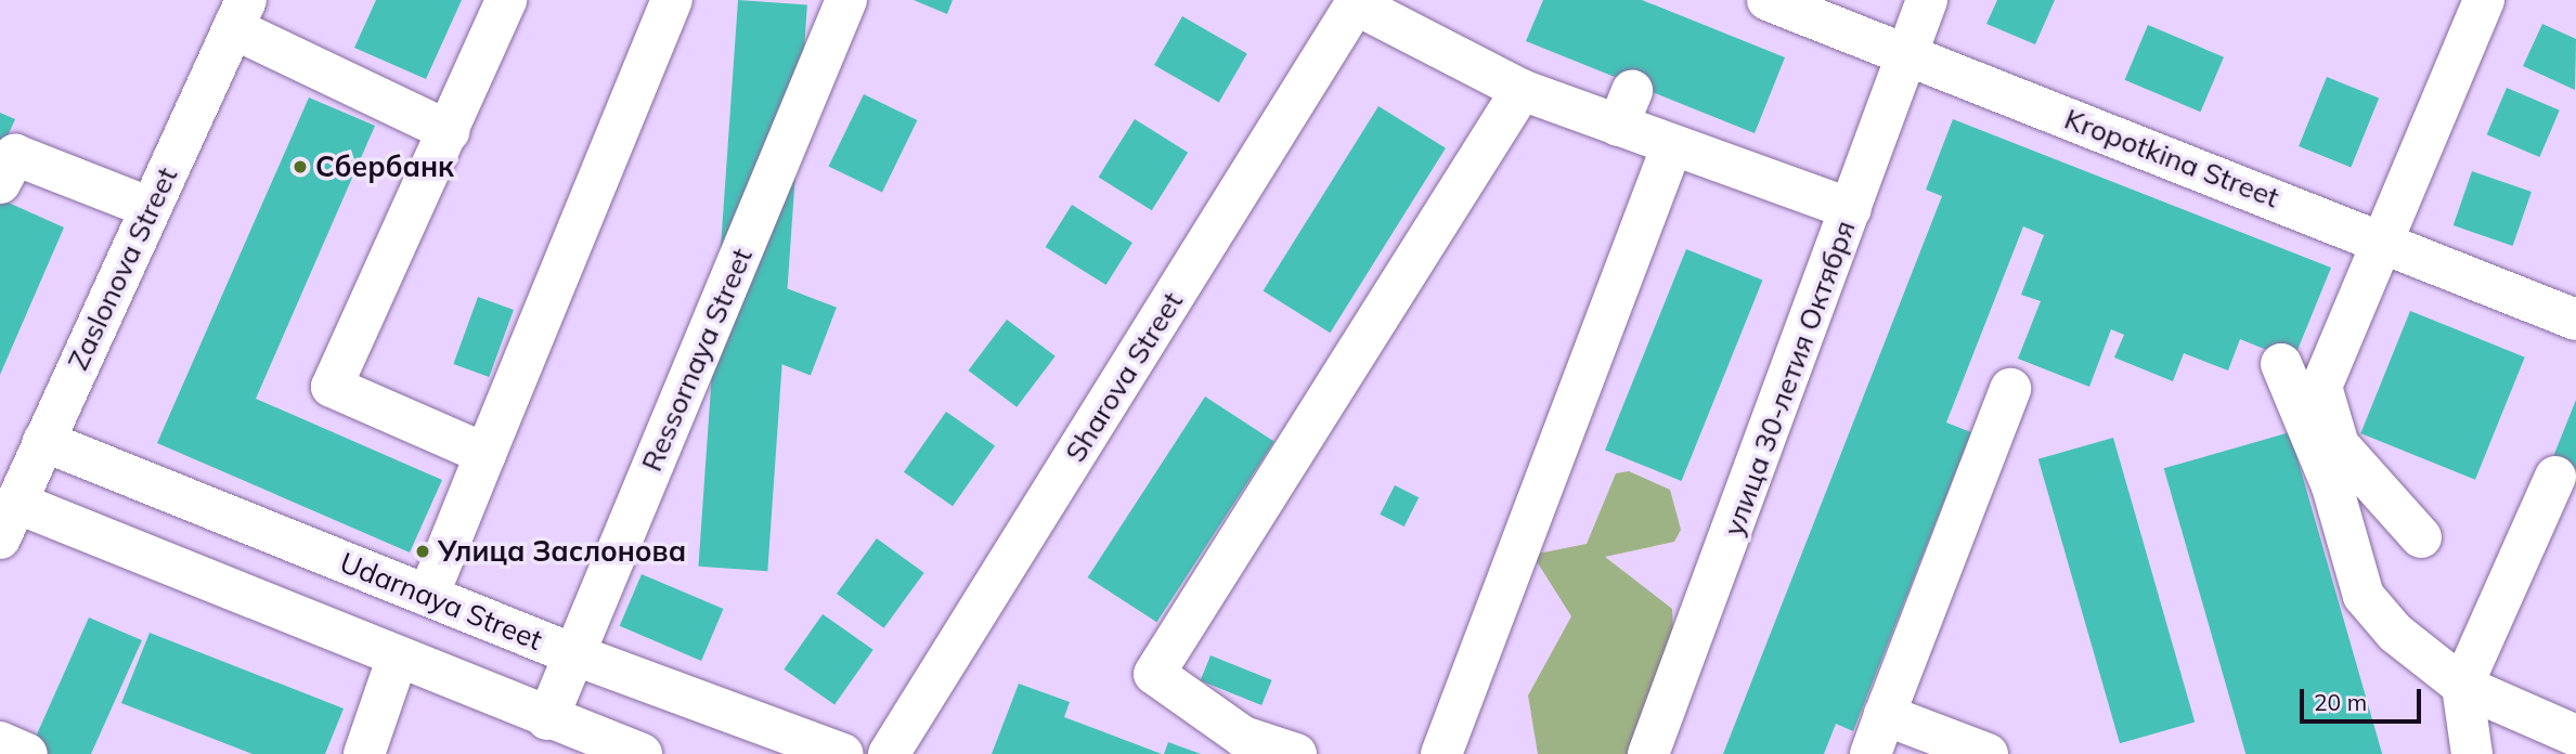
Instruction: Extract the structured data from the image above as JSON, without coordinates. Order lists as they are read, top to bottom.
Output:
{
  "streets": {
    "street": [
      "Kropotkina Street",
      "Zaslonova Street",
      "Ressornaya Street",
      "Sharova Street",
      "улица 30-летия Октября",
      "Udarnaya Street"
    ]
  },
  "crossings": [
    ["Kropotkina Street", "улица 30-летия Октября"],
    ["Zaslonova Street", "Udarnaya Street"],
    ["Ressornaya Street", "Udarnaya Street"]
  ],
  "places": ["Сбербанк", "Улица Заслонова"],
  "scale_bar": "20 m"
}
